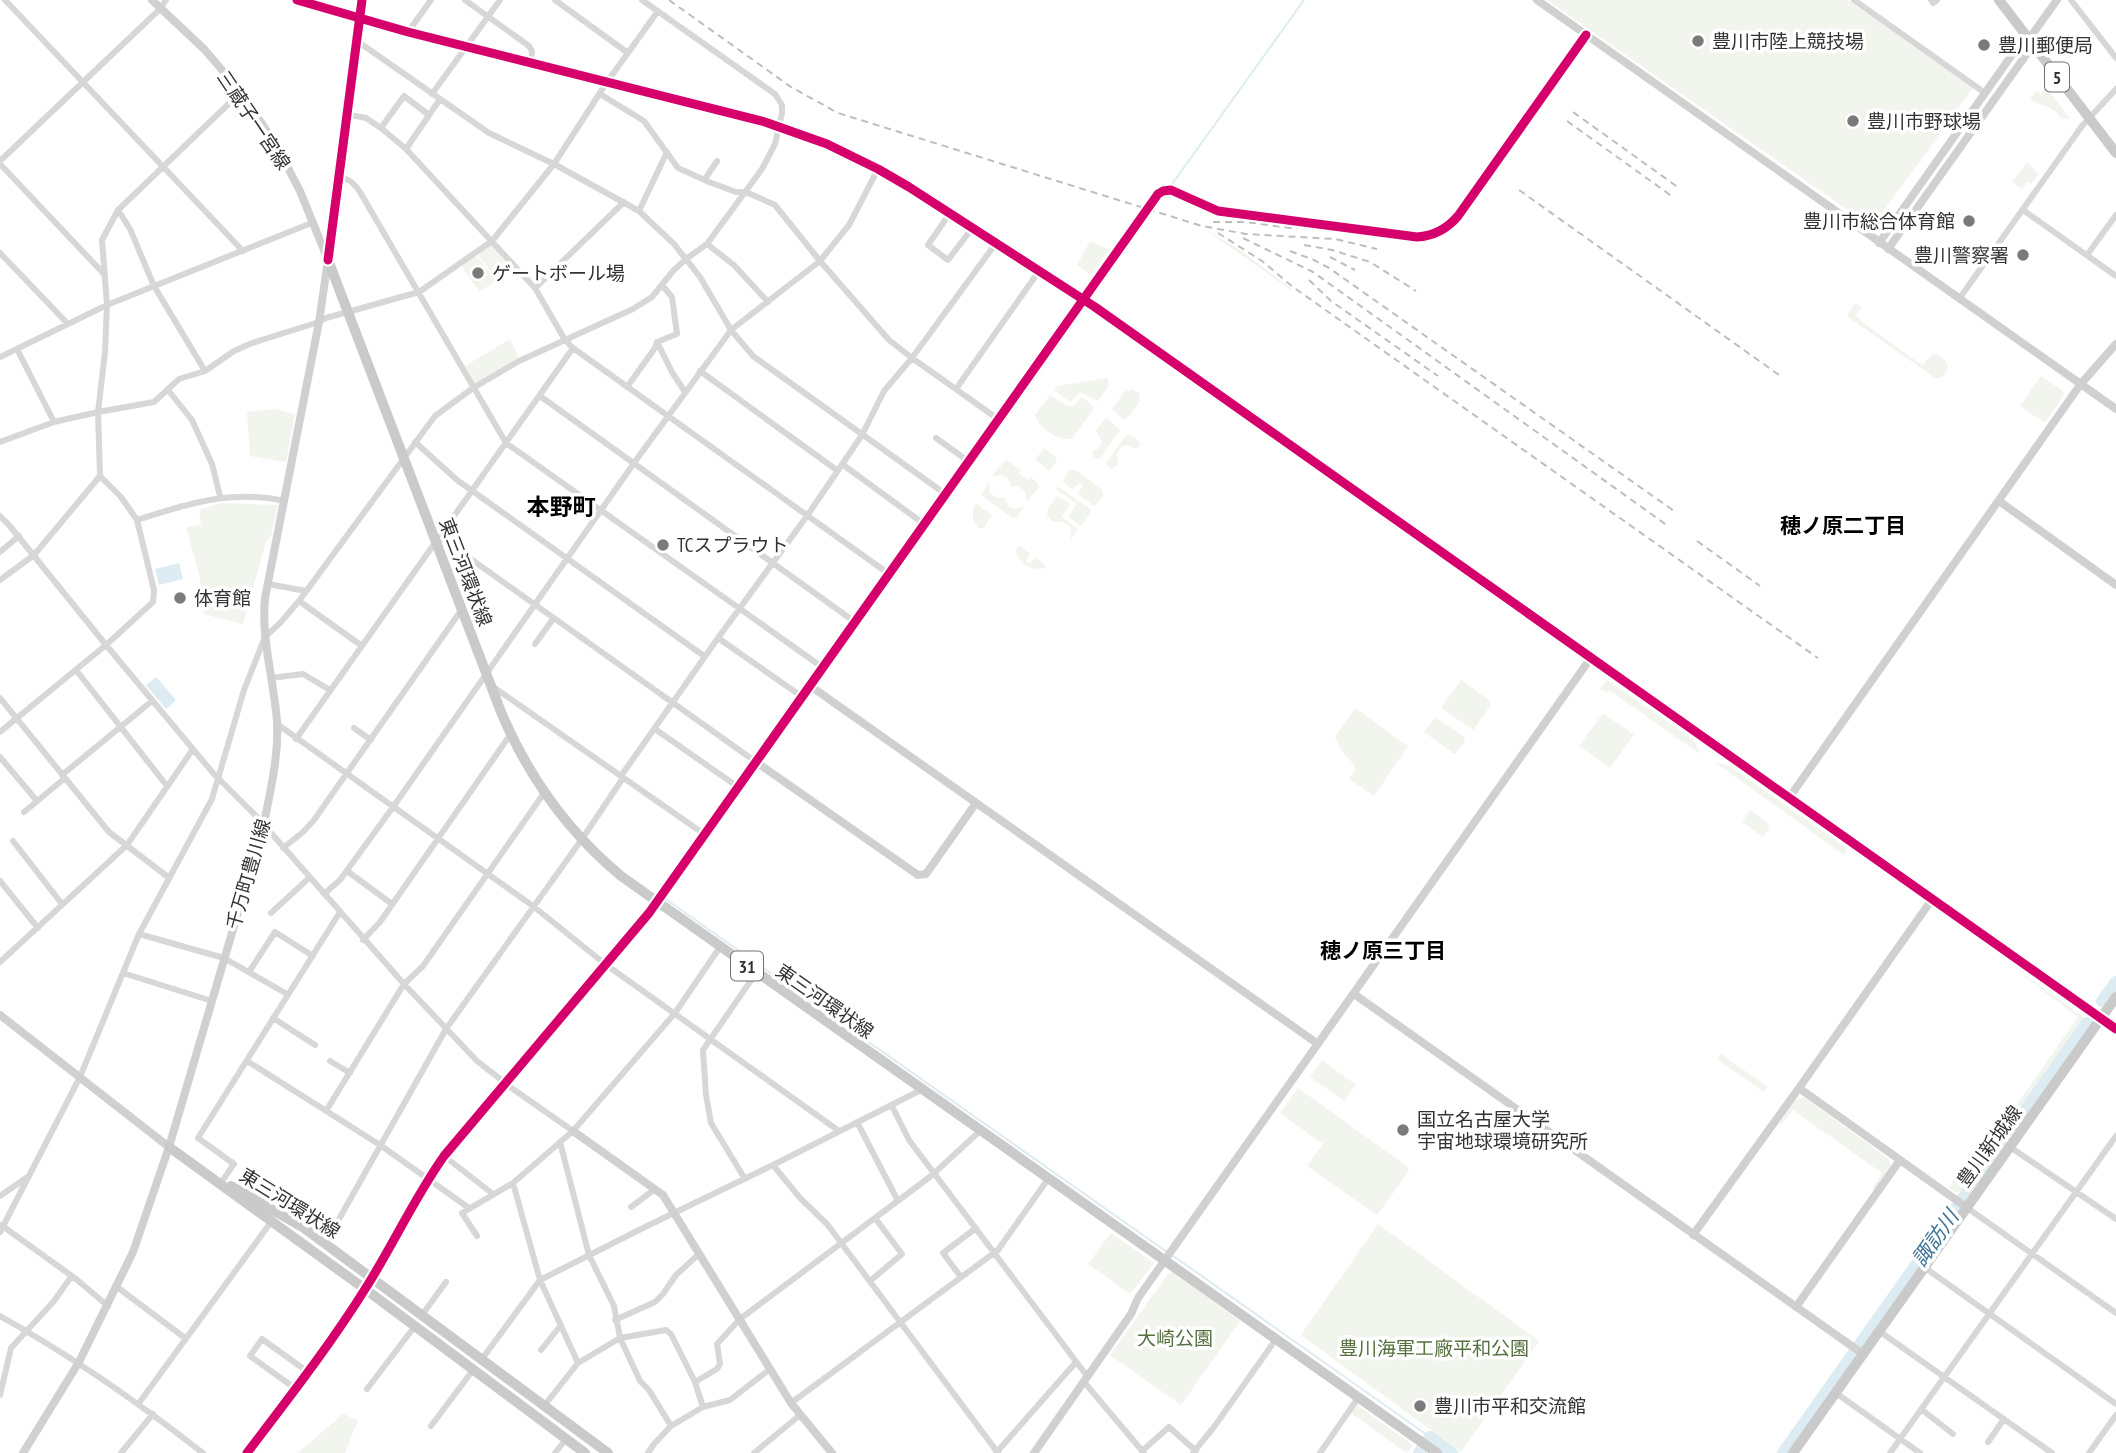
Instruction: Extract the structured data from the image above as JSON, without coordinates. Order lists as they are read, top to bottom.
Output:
{
  "streets": {
    "main road": [
      "5",
      "東三河環状線",
      "31",
      "豊川新城線"
    ],
    "street": ["三蔵子一宮線", "千万町豊川線"]
  },
  "crossings": [
    ["三蔵子一宮線", "東三河環状線"],
    ["三蔵子一宮線", "千万町豊川線"],
    ["東三河環状線", "千万町豊川線"]
  ],
  "districts": ["本野町", "穂ノ原二丁目", "穂ノ原三丁目"],
  "water": ["諏訪川"],
  "parks": ["大崎公園", "豊川海軍工廠平和公園"],
  "places": [
    "豊川市陸上競技場",
    "豊川郵便局",
    "豊川市野球場",
    "豊川市総合体育館",
    "豊川警察署",
    "ゲートボール場",
    "TCスプラウト",
    "体育館",
    "国立名古屋大学 宇宙地球環境研究所",
    "豊川市平和交流館"
  ]
}
